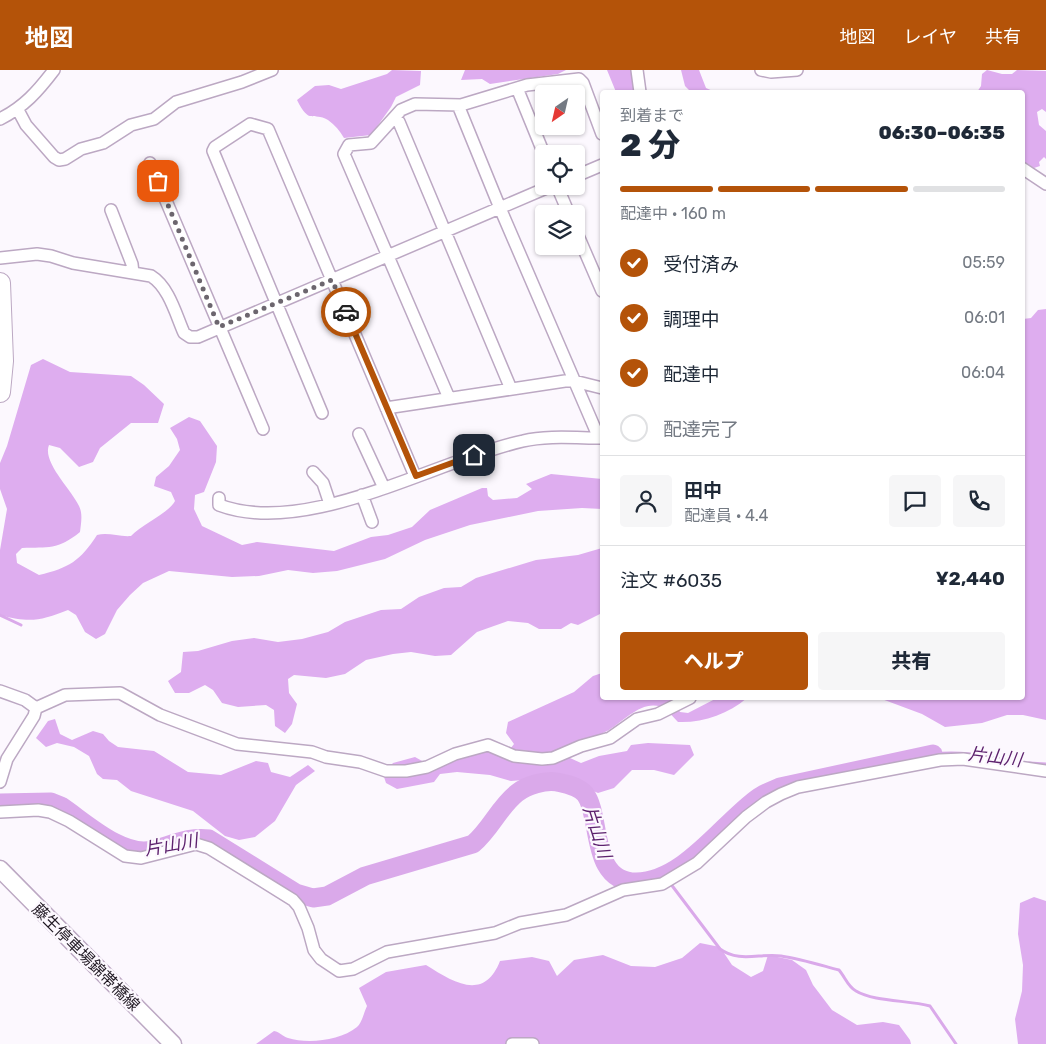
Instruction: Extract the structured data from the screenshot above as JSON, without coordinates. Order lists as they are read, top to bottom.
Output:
{
  "streets": {
    "main road": ["藤生停車場錦帯橋線"]
  },
  "water": ["片山川"],
  "north": "bottom left",
  "page": {
    "header": "地図",
    "nav": ["地図", "レイヤ", "共有"],
    "heading": ["2 分", "到着まで", "06:30–06:35"],
    "panel": [
      "田中",
      "配達員 · 4.4",
      "注文 #6035",
      "¥2,440"
    ],
    "bar": "配達中 · 160 m",
    "list": [
      ["受付済み", "05:59"],
      ["調理中", "06:01"],
      ["配達中", "06:04"],
      "配達完了"
    ],
    "buttons": ["ヘルプ", "共有"]
  }
}
